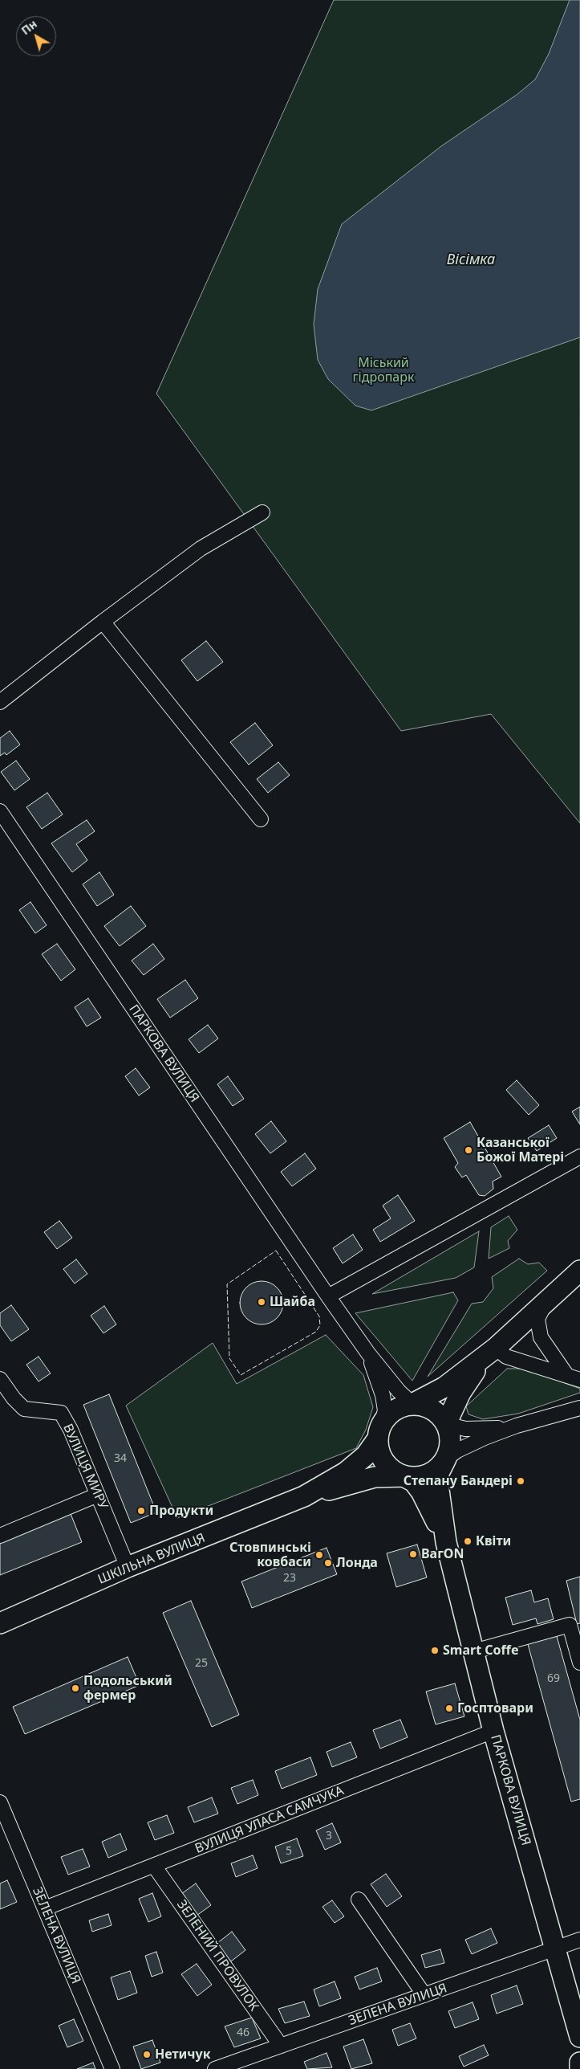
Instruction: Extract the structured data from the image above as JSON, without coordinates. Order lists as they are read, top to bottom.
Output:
{
  "streets": {
    "main road": ["ПАРКОВА ВУЛИЦЯ", "ШКІЛЬНА ВУЛИЦЯ"],
    "street": [
      "ВУЛИЦЯ МИРУ",
      "ВУЛИЦЯ УЛАСА САМЧУКА",
      "ЗЕЛЕНА ВУЛИЦЯ",
      "ЗЕЛЕНИЙ ПРОВУЛОК"
    ]
  },
  "crossings": [
    ["ПАРКОВА ВУЛИЦЯ", "ШКІЛЬНА ВУЛИЦЯ"],
    ["ПАРКОВА ВУЛИЦЯ", "ВУЛИЦЯ УЛАСА САМЧУКА"],
    ["ПАРКОВА ВУЛИЦЯ", "ЗЕЛЕНА ВУЛИЦЯ"],
    ["ВУЛИЦЯ МИРУ", "ШКІЛЬНА ВУЛИЦЯ"],
    ["ВУЛИЦЯ УЛАСА САМЧУКА", "ЗЕЛЕНА ВУЛИЦЯ"],
    ["ВУЛИЦЯ УЛАСА САМЧУКА", "ЗЕЛЕНИЙ ПРОВУЛОК"],
    ["ЗЕЛЕНА ВУЛИЦЯ", "ЗЕЛЕНИЙ ПРОВУЛОК"]
  ],
  "water": ["Вісімка"],
  "parks": ["Міський гідропарк"],
  "places": [
    "Казанської Божої Матері",
    "Шайба",
    "Степану Бандері",
    "Продукти",
    "Квiти",
    "ВагON",
    "Стовпинські ковбаси",
    "Лонда",
    "Smart Coffe",
    "Подольський фермер",
    "Госптовари",
    "Нетичук"
  ],
  "house_numbers": [
    "34",
    "23",
    "25",
    "69",
    "3",
    "5",
    "46"
  ],
  "north": "top left"
}
